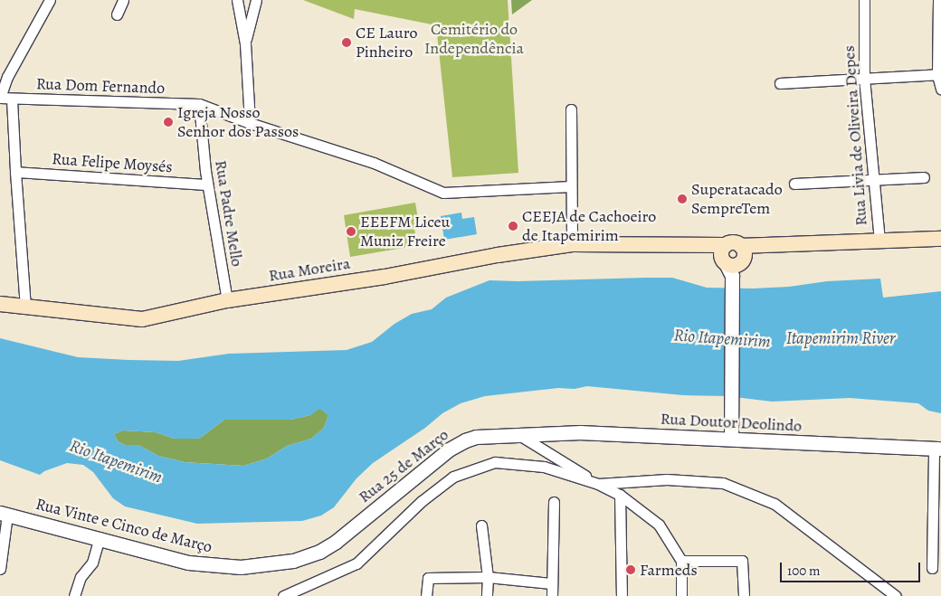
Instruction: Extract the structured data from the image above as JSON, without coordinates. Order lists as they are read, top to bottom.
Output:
{
  "streets": {
    "main road": ["Rua Moreira"],
    "street": [
      "Rua Dom Fernando",
      "Rua Livia de Oliveira Depes",
      "Rua Felipe Moysés",
      "Rua Padre Mello",
      "Rua Doutor Deolindo",
      "Rua 25 de Março",
      "Rua Vinte e Cinco de Março"
    ]
  },
  "crossings": [
    ["Rua Dom Fernando", "Rua Padre Mello"],
    ["Rua Felipe Moysés", "Rua Padre Mello"],
    ["Rua Padre Mello", "Rua Moreira"],
    ["Rua Doutor Deolindo", "Rua 25 de Março"],
    ["Rua 25 de Março", "Rua Vinte e Cinco de Março"]
  ],
  "water": ["Rio Itapemirim", "Itapemirim River"],
  "parks": ["Cemitério do Independência"],
  "places": [
    "CE Lauro Pinheiro",
    "Igreja Nosso Senhor dos Passos",
    "Superatacado SempreTem",
    "CEEJA de Cachoeiro de Itapemirim",
    "EEEFM Liceu Muniz Freire",
    "Farmeds"
  ],
  "scale_bar": "100 m"
}
